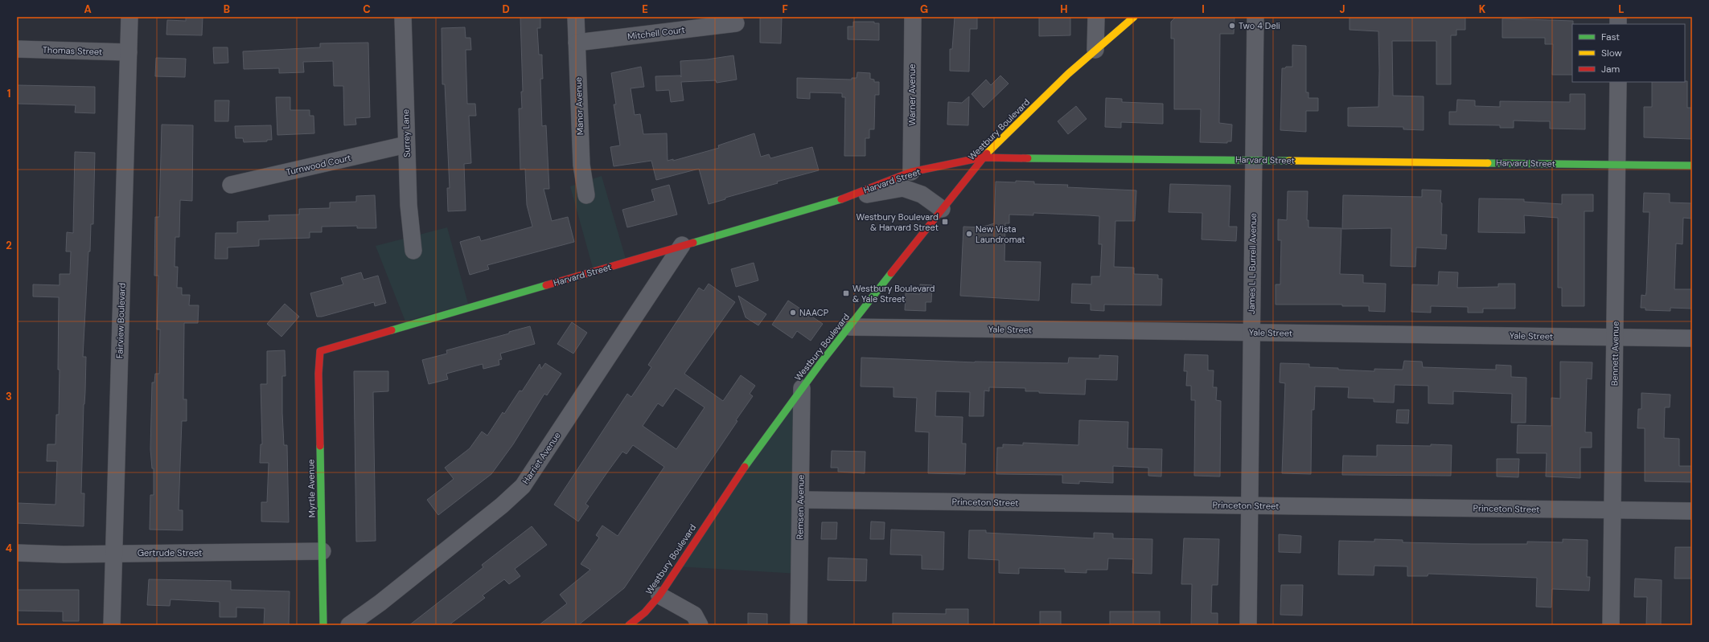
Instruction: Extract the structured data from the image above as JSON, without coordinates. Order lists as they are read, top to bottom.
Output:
{
  "streets": {
    "street": [
      "Mitchell Court",
      "Thomas Street",
      "Warner Avenue",
      "Manor Avenue",
      "Westbury Boulevard",
      "Surrey Lane",
      "Harvard Street",
      "Turnwood Court",
      "James L L Burrell Avenue",
      "Fairview Boulevard",
      "Yale Street",
      "Bennett Avenue",
      "Harriet Avenue",
      "Myrtle Avenue",
      "Princeton Street",
      "Remsen Avenue",
      "Gertrude Street"
    ]
  },
  "crossings": [
    ["Mitchell Court", "Manor Avenue"],
    ["Thomas Street", "Fairview Boulevard"],
    ["Warner Avenue", "Harvard Street"],
    ["Westbury Boulevard", "Harvard Street"],
    ["Westbury Boulevard", "Yale Street"],
    ["Westbury Boulevard", "Remsen Avenue"],
    ["Surrey Lane", "Turnwood Court"],
    ["Harvard Street", "James L L Burrell Avenue"],
    ["Harvard Street", "Bennett Avenue"],
    ["Harvard Street", "Harriet Avenue"],
    ["Harvard Street", "Myrtle Avenue"],
    ["James L L Burrell Avenue", "Yale Street"],
    ["James L L Burrell Avenue", "Princeton Street"],
    ["Fairview Boulevard", "Gertrude Street"],
    ["Yale Street", "Bennett Avenue"],
    ["Bennett Avenue", "Princeton Street"],
    ["Myrtle Avenue", "Gertrude Street"],
    ["Princeton Street", "Remsen Avenue"]
  ],
  "places": {
    "other": ["Two 4 Deli", "New Vista Laundromat", "NAACP"],
    "transit": ["Westbury Boulevard & Harvard Street", "Westbury Boulevard & Yale Street"]
  },
  "legend": ["Fast", "Slow", "Jam"],
  "grid": {
    "columns": [
      "A",
      "B",
      "C",
      "D",
      "E",
      "F",
      "G",
      "H",
      "I",
      "J",
      "K",
      "L"
    ],
    "rows": [
      "1",
      "2",
      "3",
      "4"
    ]
  }
}
